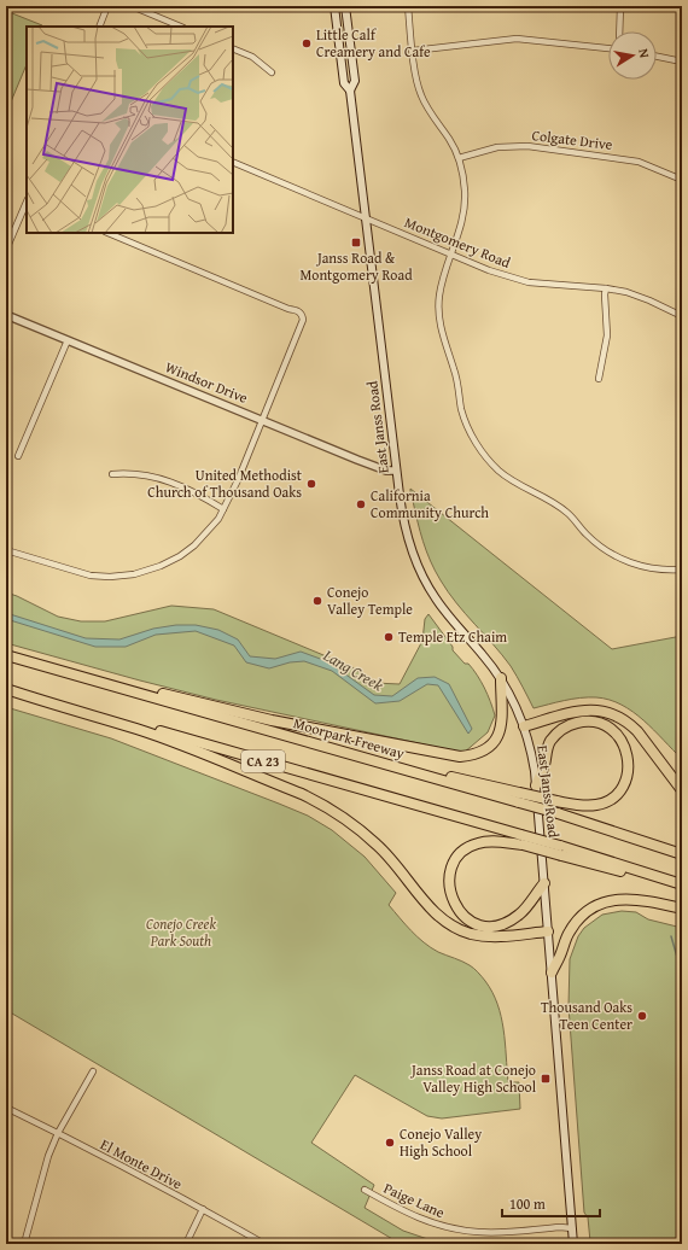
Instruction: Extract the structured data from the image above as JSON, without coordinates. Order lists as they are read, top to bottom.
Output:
{
  "streets": {
    "highway": ["Moorpark Freeway", "CA 23"],
    "main road": ["East Janss Road"],
    "street": [
      "Colgate Drive",
      "Montgomery Road",
      "Windsor Drive",
      "El Monte Drive",
      "Paige Lane"
    ]
  },
  "crossings": [
    ["Montgomery Road", "East Janss Road"],
    ["Windsor Drive", "East Janss Road"],
    ["East Janss Road", "Paige Lane"]
  ],
  "water": ["Lang Creek"],
  "parks": ["Conejo Creek Park South"],
  "places": {
    "other": [
      "Little Calf Creamery and Cafe",
      "United Methodist Church of Thousand Oaks",
      "California Community Church",
      "Conejo Valley Temple",
      "Temple Etz Chaim",
      "Thousand Oaks Teen Center",
      "Conejo Valley High School"
    ],
    "transit": ["Janss Road & Montgomery Road", "Janss Road at Conejo Valley High School"]
  },
  "scale_bar": "100 m",
  "north": "right"
}
